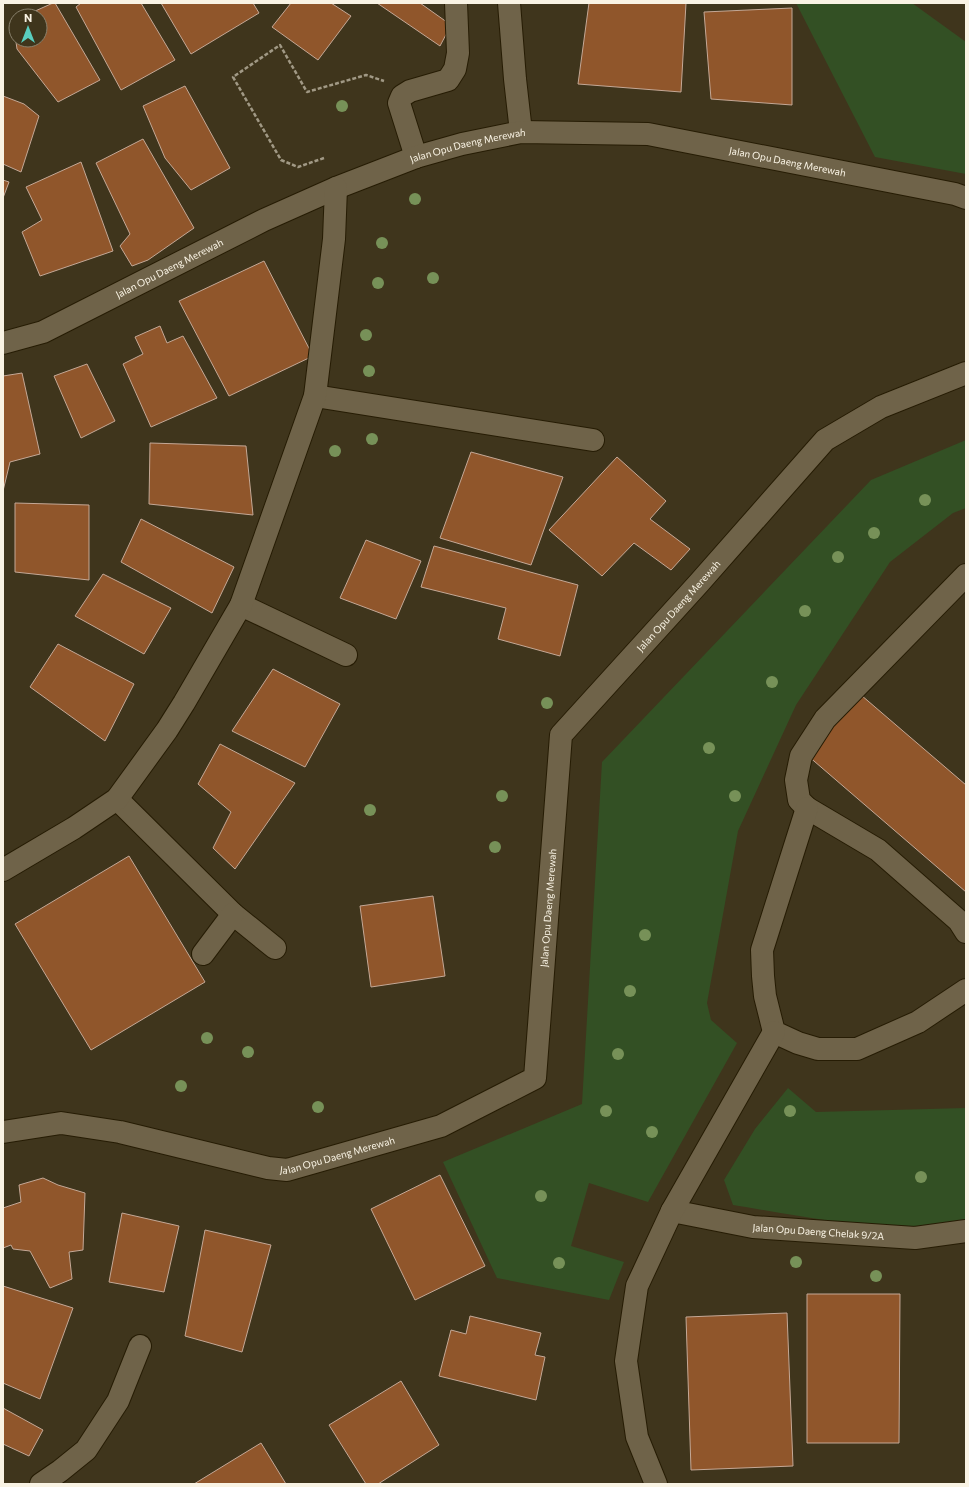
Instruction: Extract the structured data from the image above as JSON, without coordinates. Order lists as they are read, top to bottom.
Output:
{
  "streets": {
    "street": ["Jalan Opu Daeng Merewah", "Jalan Opu Daeng Chelak 9/2A"]
  },
  "north": "top"
}
